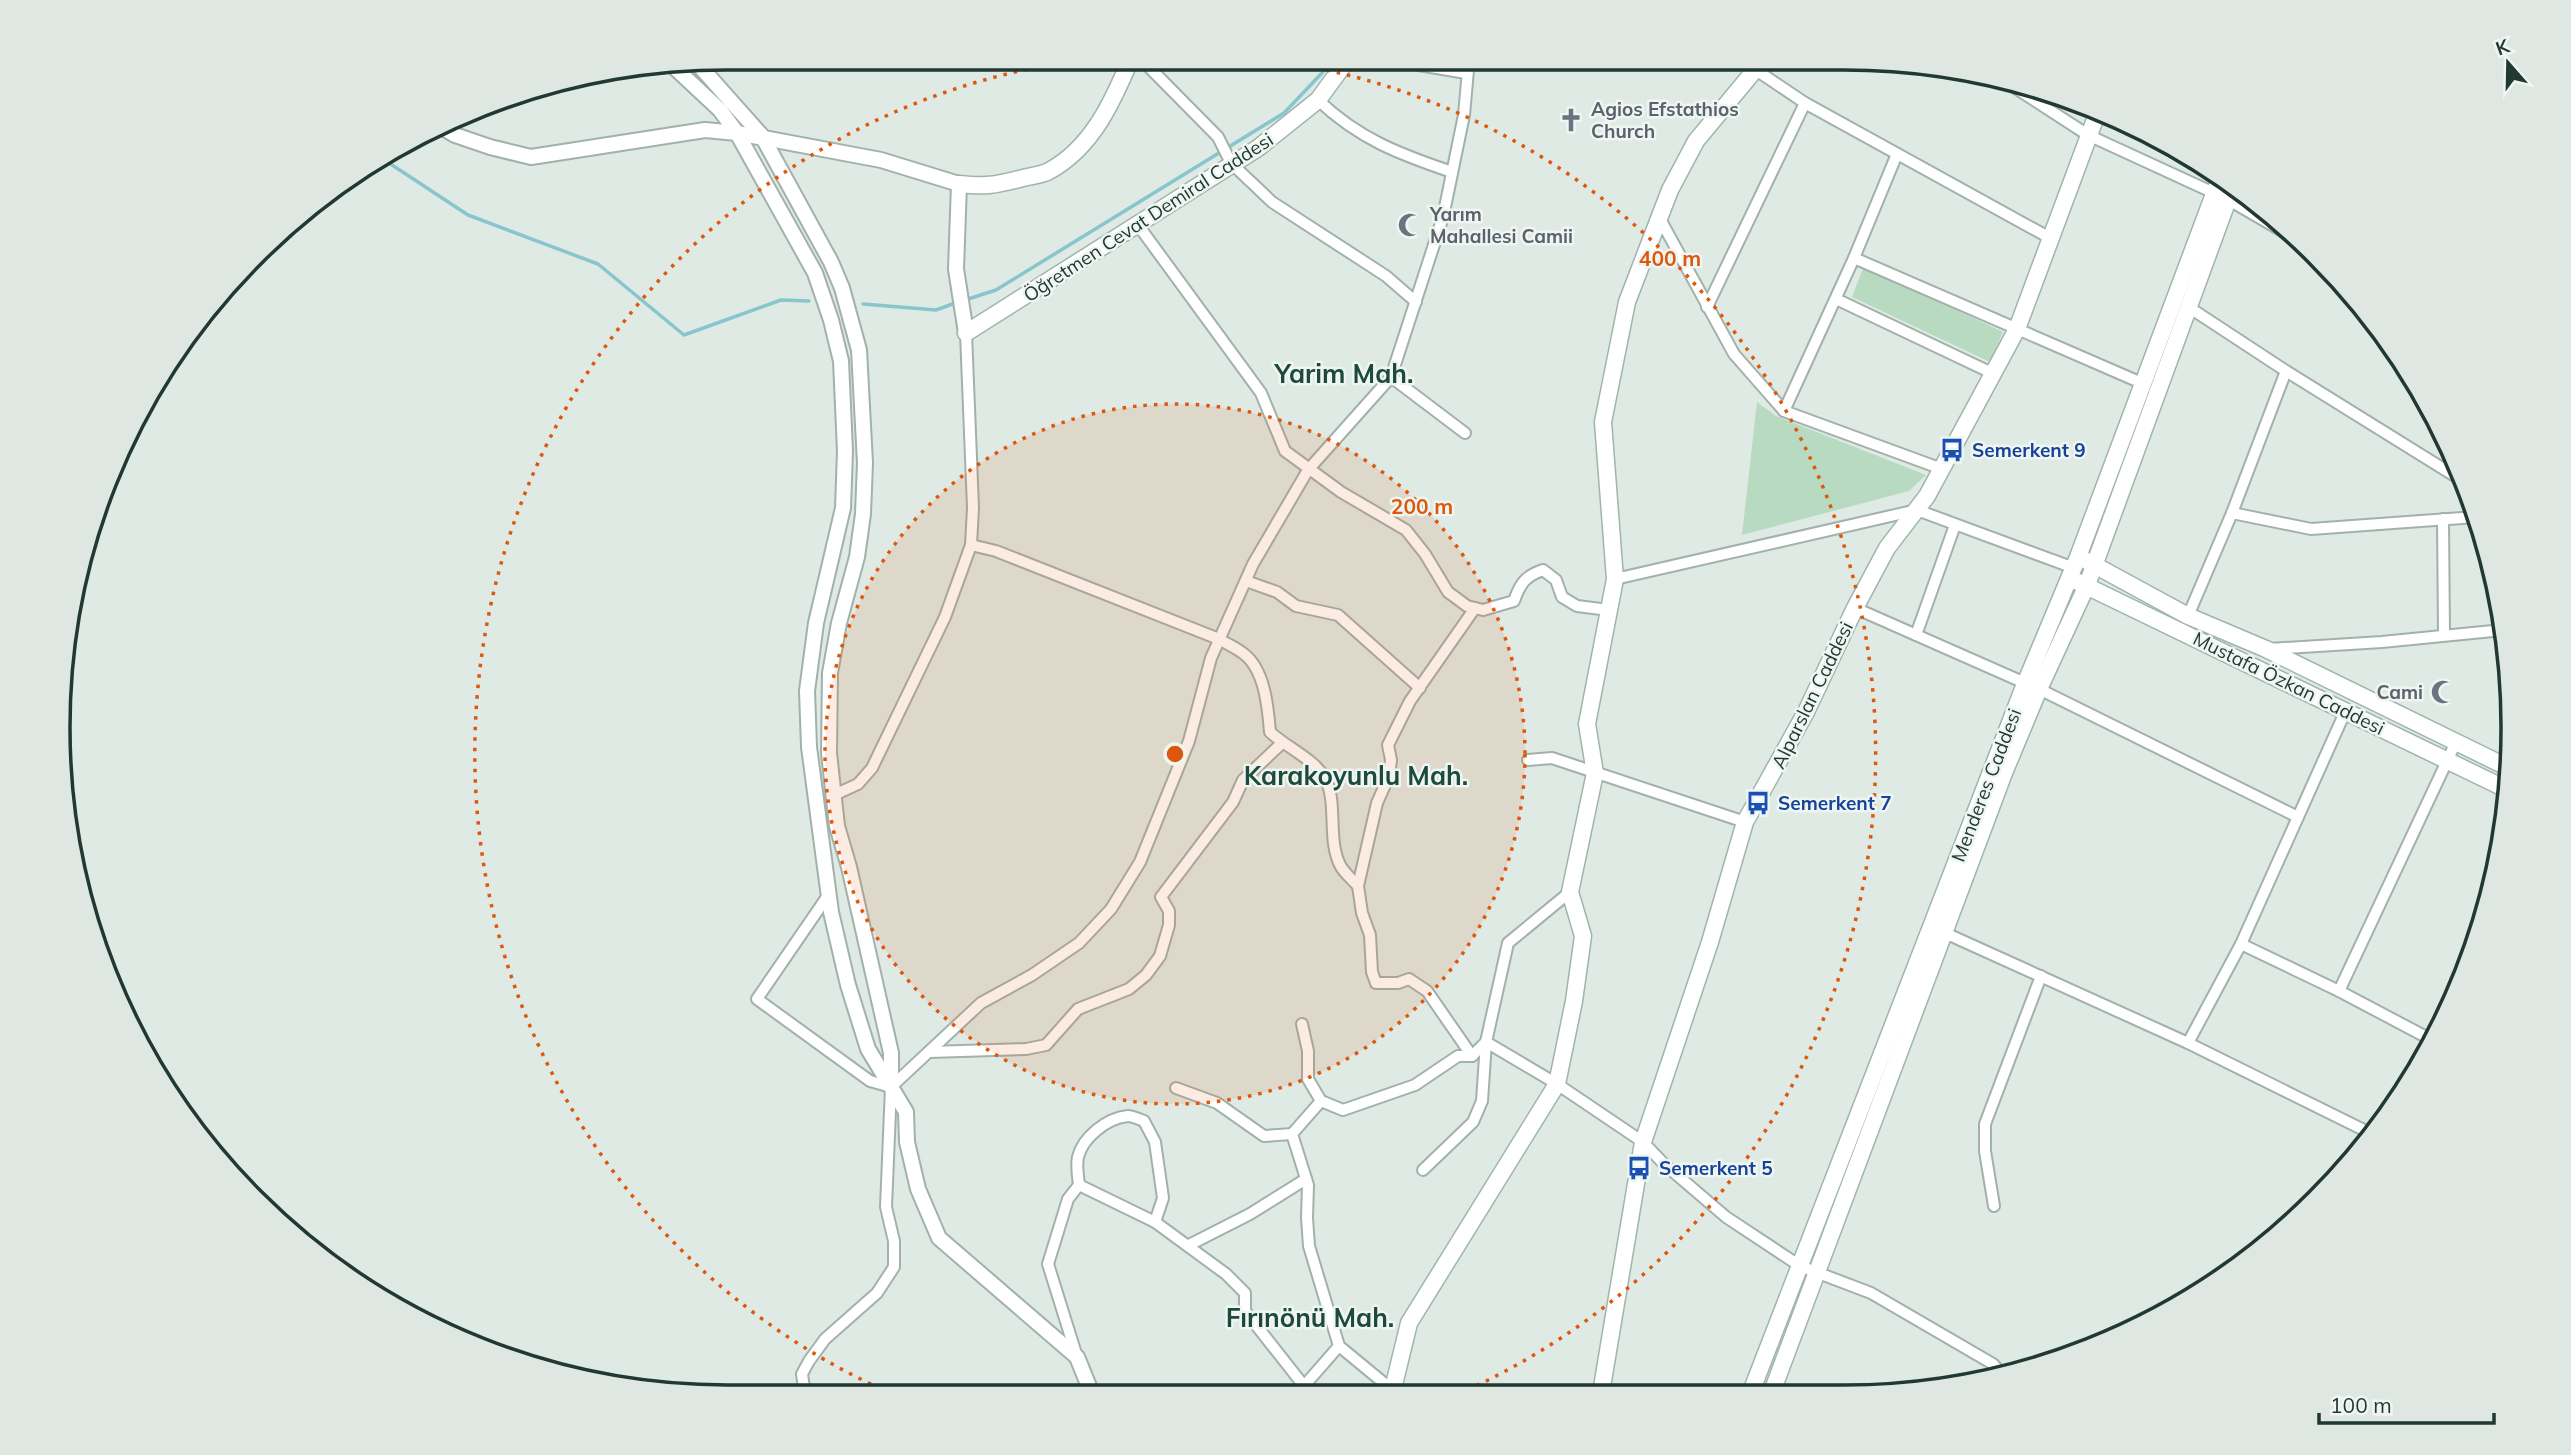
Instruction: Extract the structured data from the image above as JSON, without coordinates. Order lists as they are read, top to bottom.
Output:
{
  "streets": {
    "main road": [
      "Öğretmen Cevat Demiral Caddesi",
      "Mustafa Özkan Caddesi",
      "Alparslan Caddesi",
      "Menderes Caddesi"
    ]
  },
  "crossings": [
    ["Mustafa Özkan Caddesi", "Menderes Caddesi"]
  ],
  "districts": ["Yarim Mah.", "Karakoyunlu Mah.", "Fırınönü Mah."],
  "places": {
    "church": ["Agios Efstathios Church"],
    "mosque": ["Yarım Mahallesi Camii", "Cami"],
    "bus stop": ["Semerkent 9", "Semerkent 7", "Semerkent 5"]
  },
  "scale_bar": "100 m",
  "north": "top",
  "rings": ["400 m", "200 m"]
}
